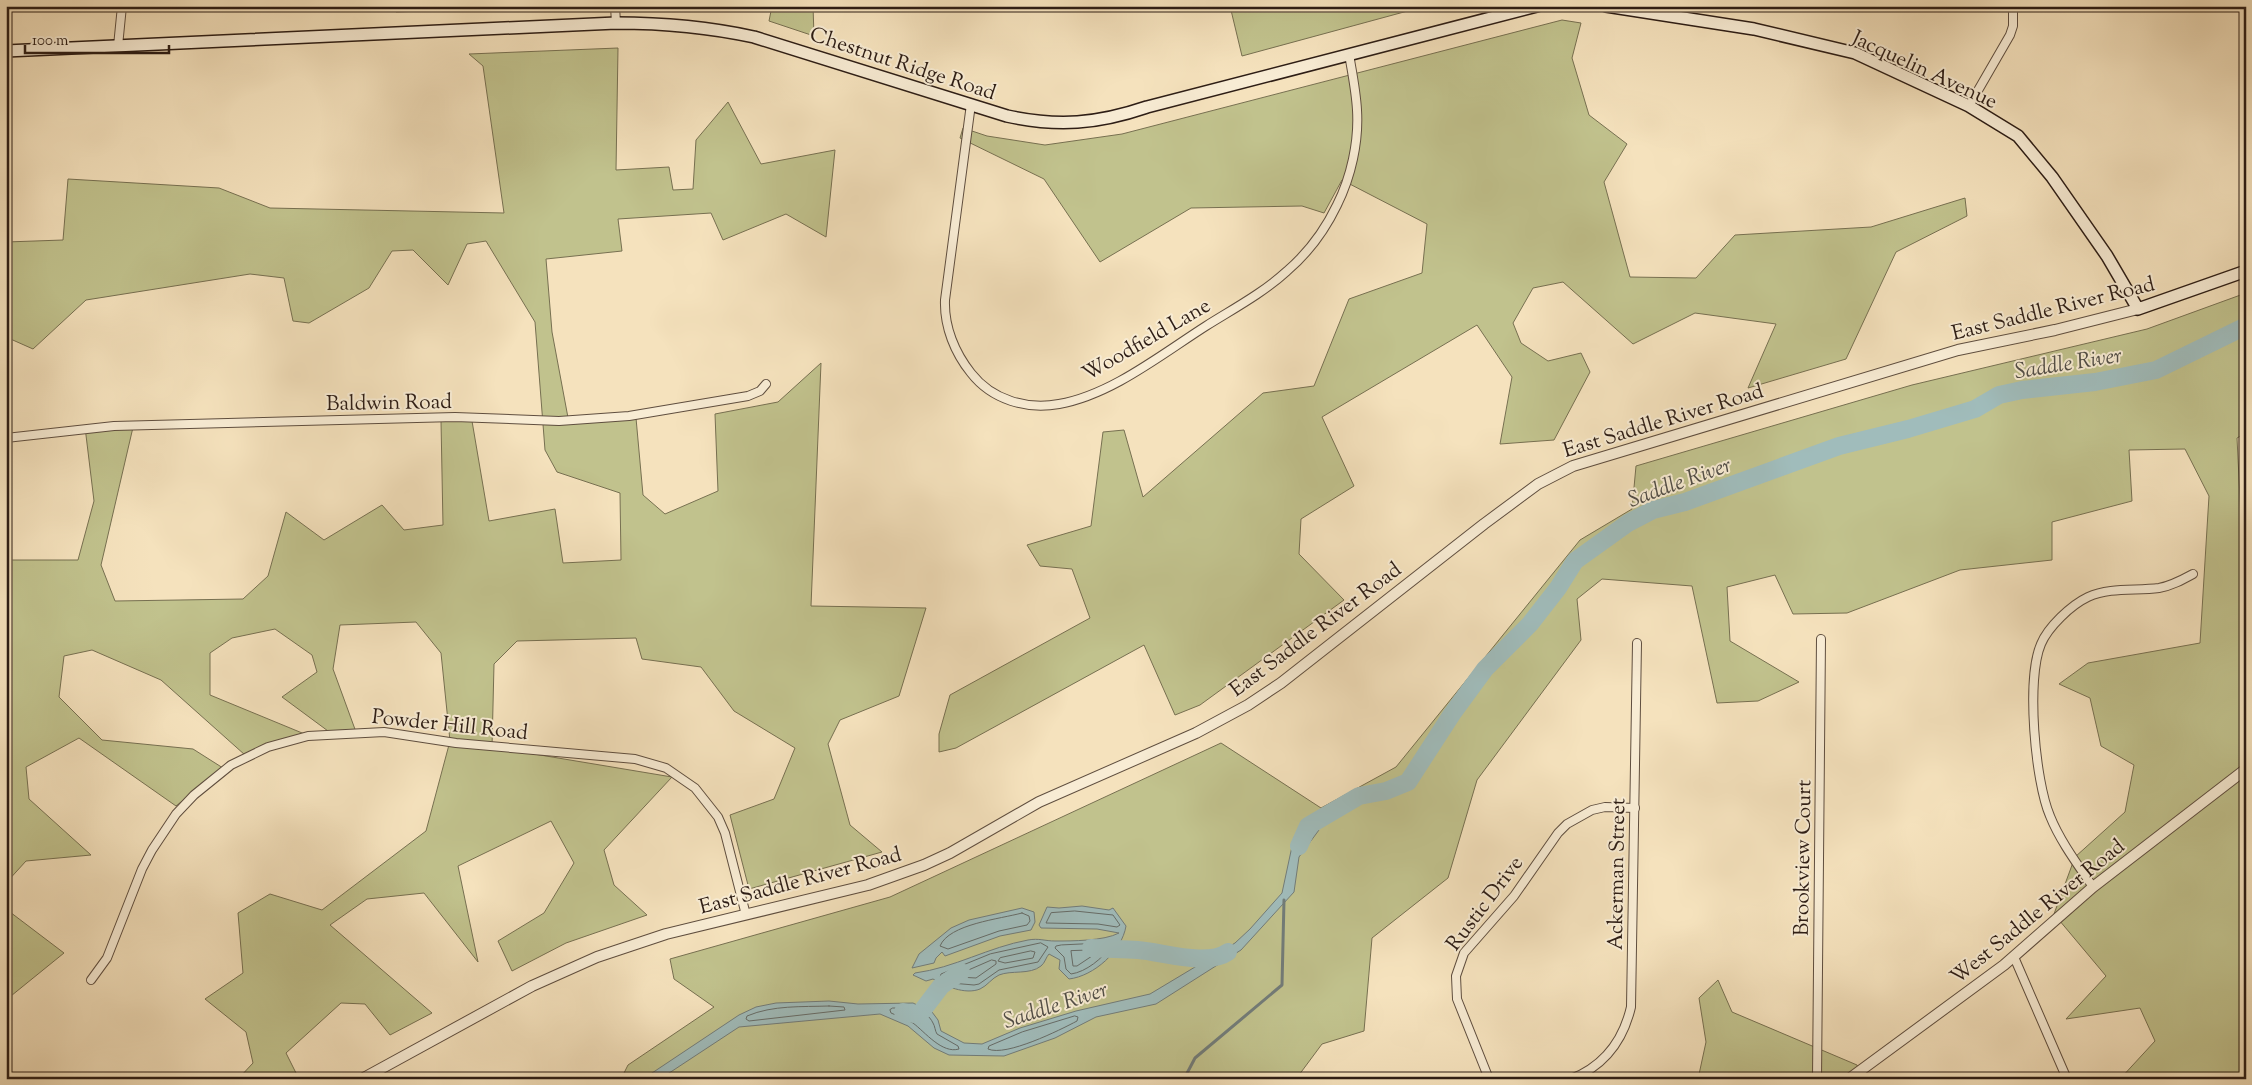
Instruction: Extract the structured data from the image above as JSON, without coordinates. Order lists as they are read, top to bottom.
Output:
{
  "streets": {
    "main road": ["Chestnut Ridge Road", "Jacquelin Avenue", "East Saddle River Road"],
    "street": [
      "Woodfield Lane",
      "Baldwin Road",
      "Powder Hill Road",
      "Brookview Court",
      "Ackerman Street",
      "Rustic Drive",
      "West Saddle River Road"
    ]
  },
  "crossings": [
    ["Chestnut Ridge Road", "Woodfield Lane"],
    ["Jacquelin Avenue", "East Saddle River Road"],
    ["East Saddle River Road", "Powder Hill Road"],
    ["Ackerman Street", "Rustic Drive"]
  ],
  "water": ["Saddle River"],
  "scale_bar": "100 m"
}
